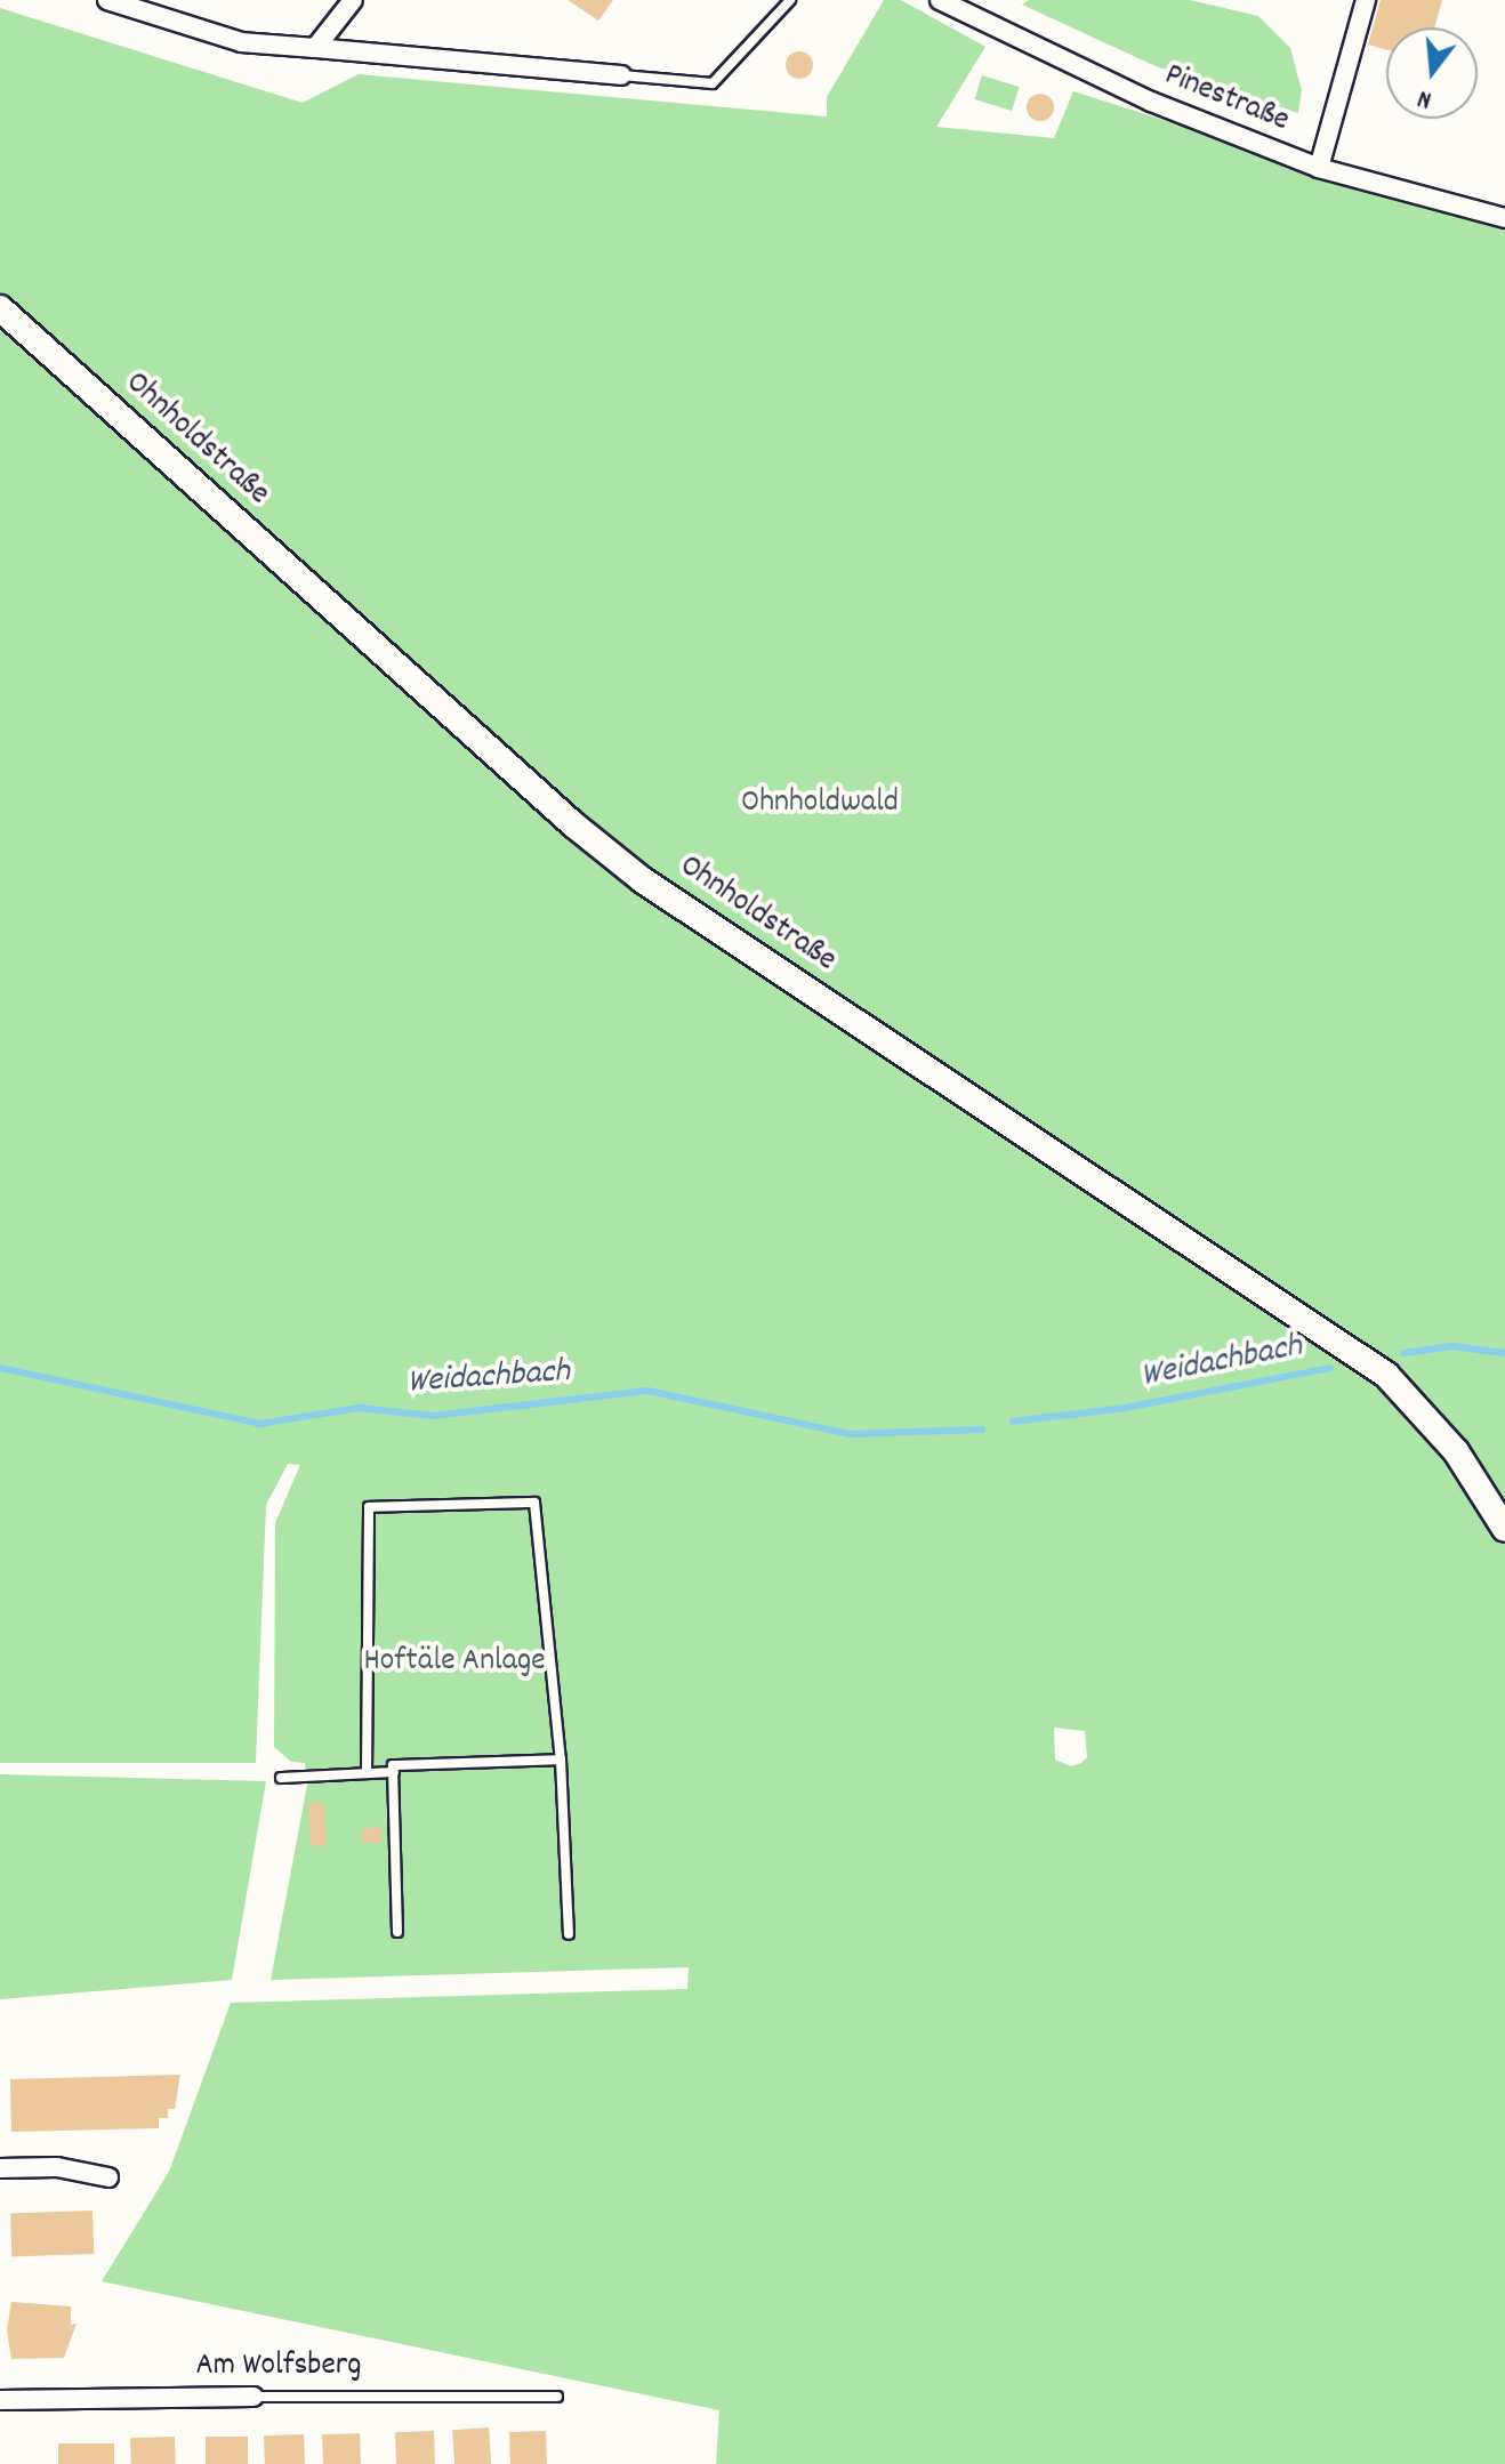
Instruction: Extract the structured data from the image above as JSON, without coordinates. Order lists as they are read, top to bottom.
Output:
{
  "streets": {
    "main road": ["Ohnholdstraße"],
    "street": ["Pinestraße", "Am Wolfsberg"]
  },
  "water": ["Weidachbach"],
  "parks": ["Ohnholdwald", "Hoftäle Anlage"],
  "north": "bottom"
}
